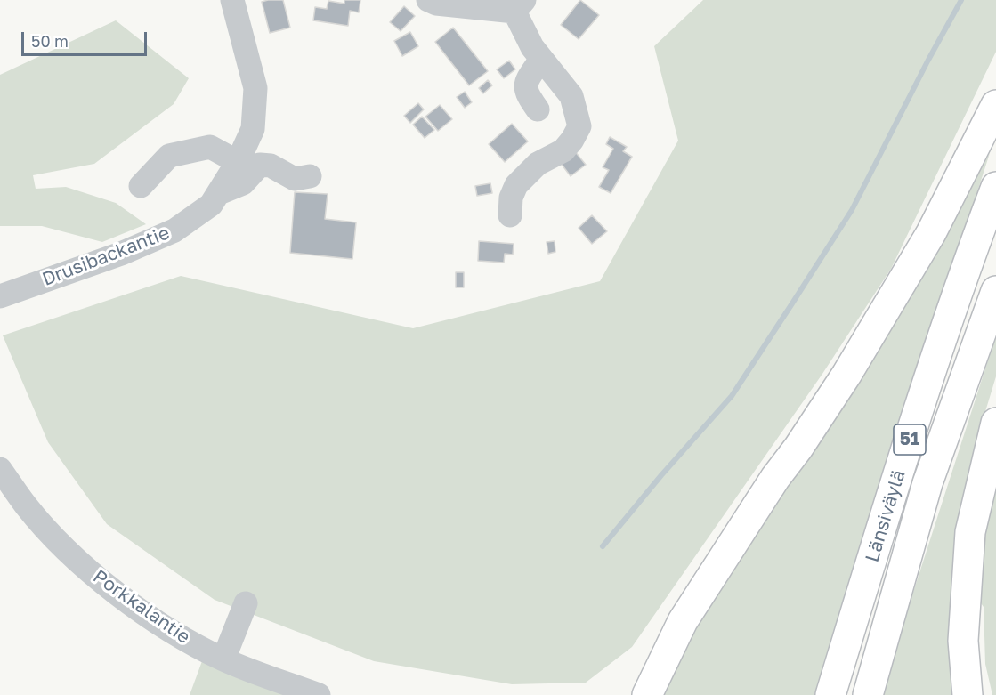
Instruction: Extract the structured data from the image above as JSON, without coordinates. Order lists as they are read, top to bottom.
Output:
{
  "streets": {
    "highway": ["51", "Länsiväylä"],
    "street": ["Drusibackantie", "Porkkalantie"]
  },
  "scale_bar": "50 m"
}
